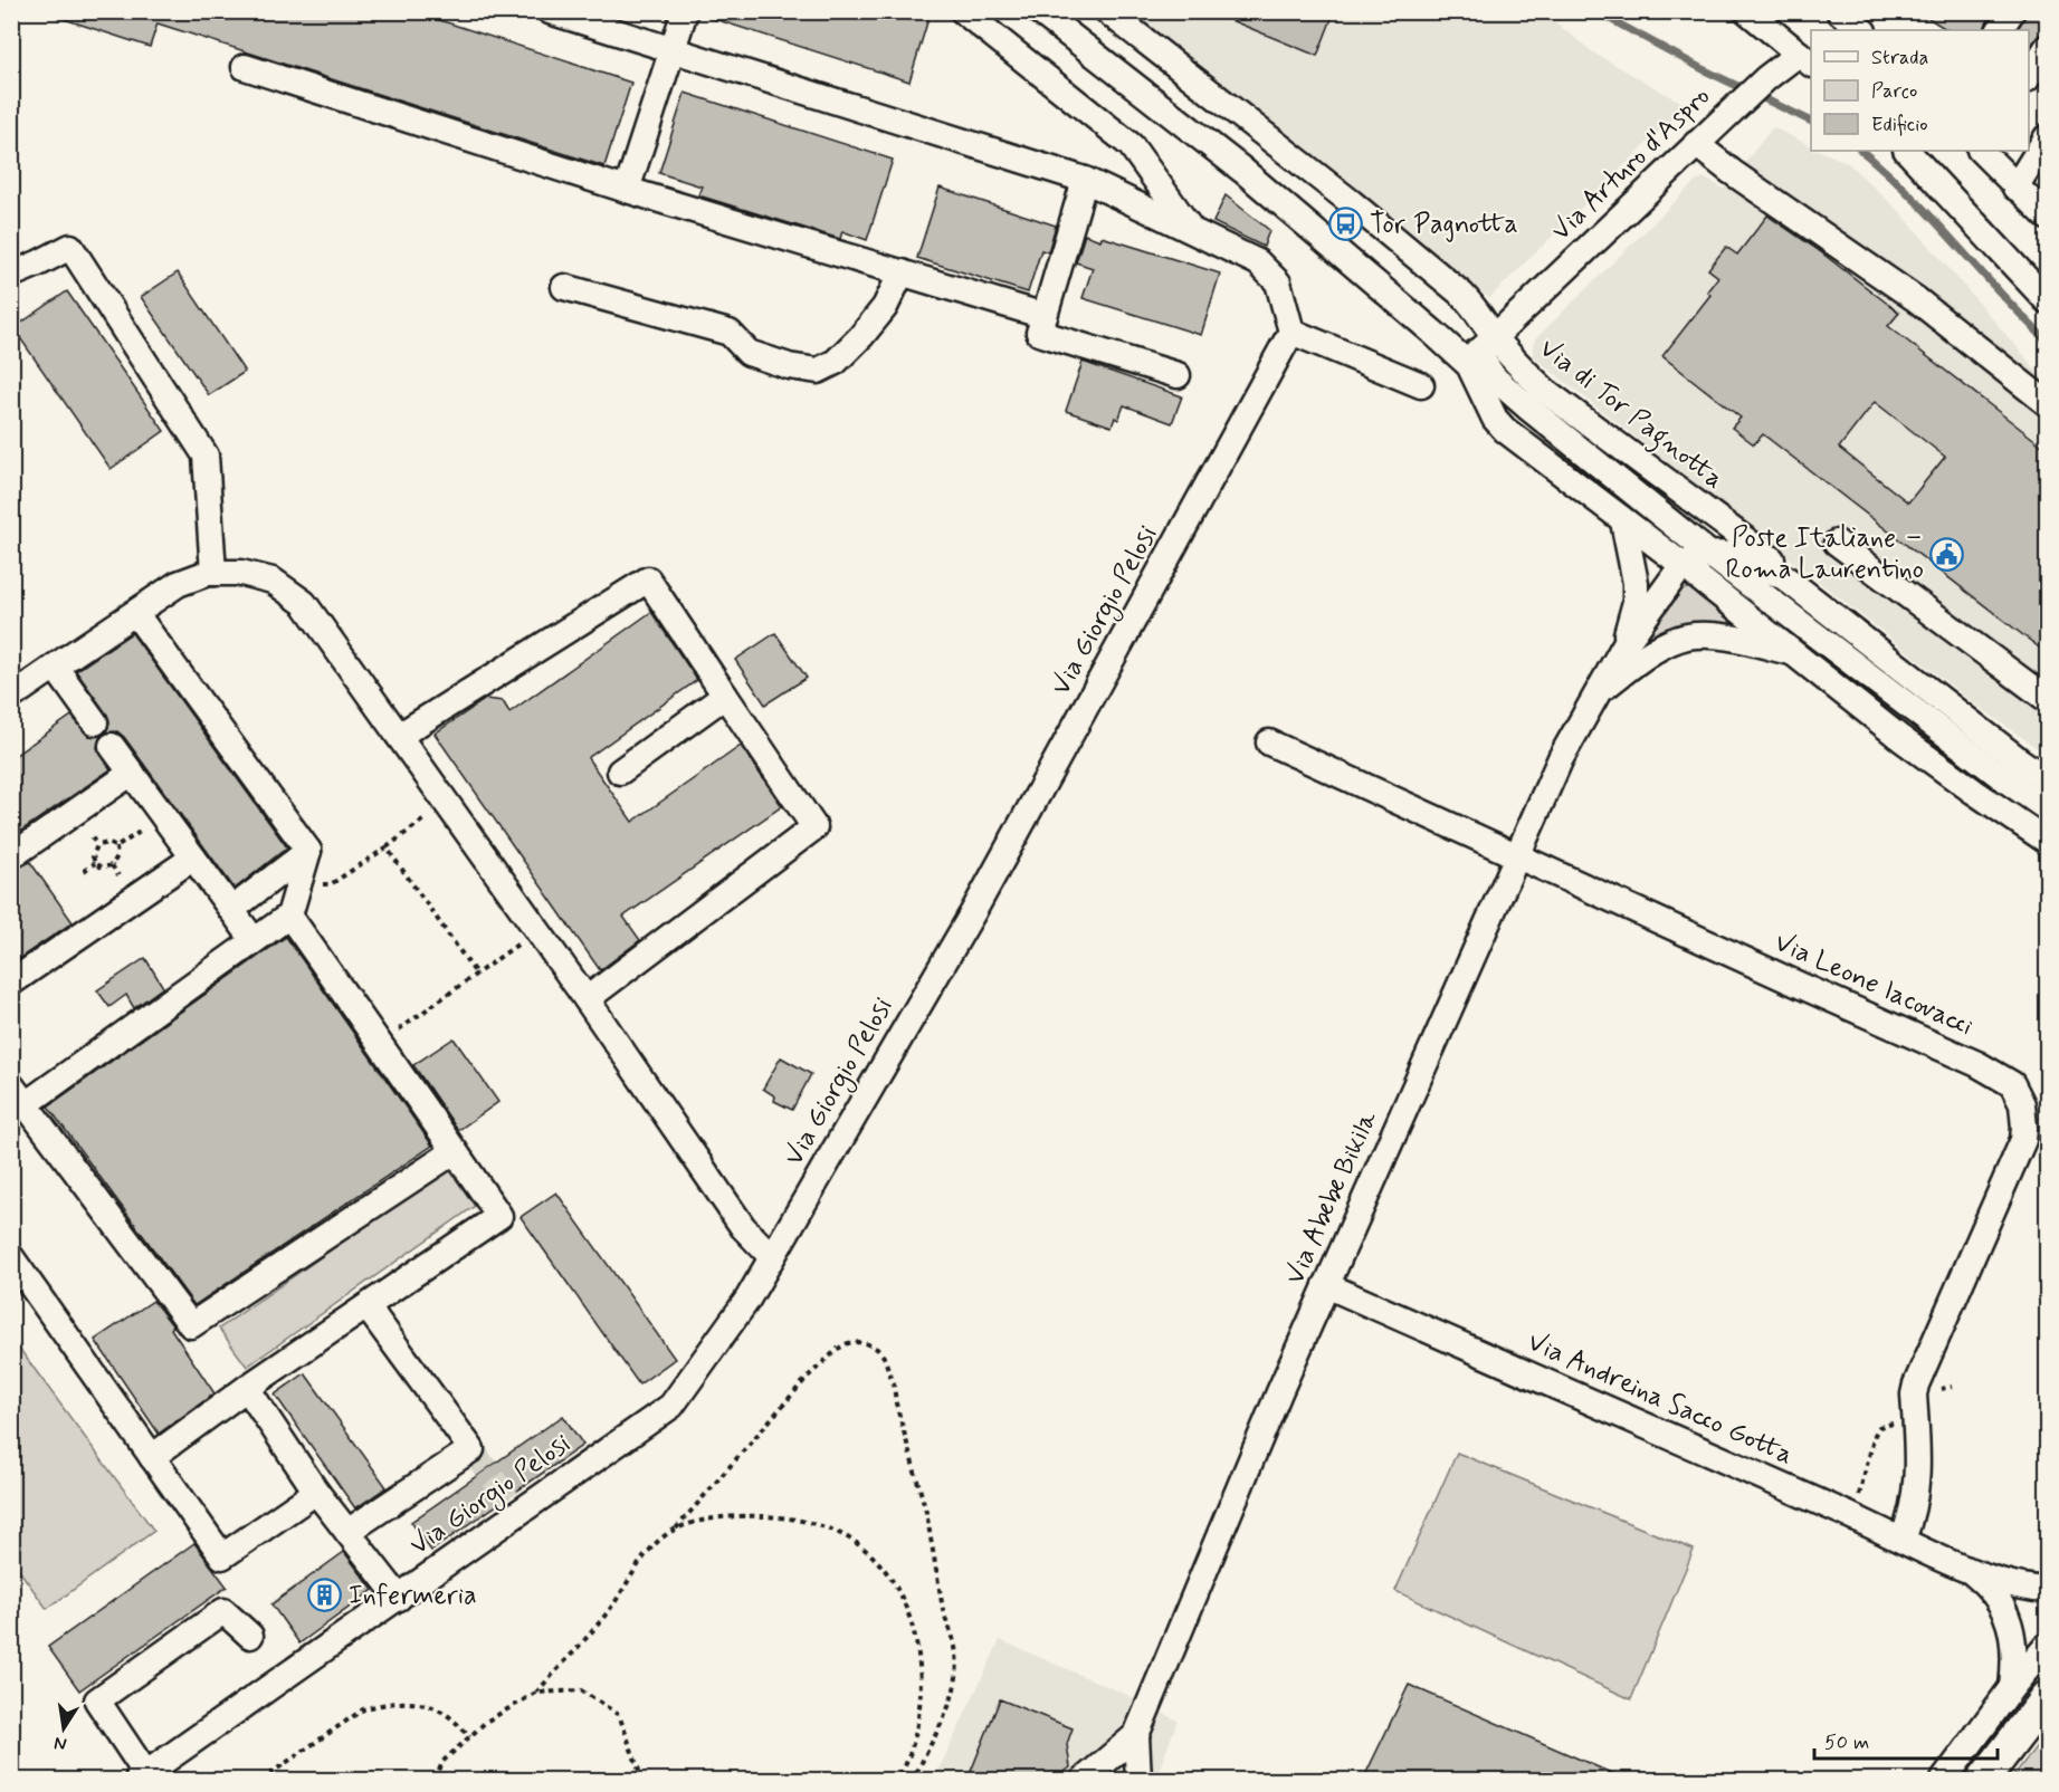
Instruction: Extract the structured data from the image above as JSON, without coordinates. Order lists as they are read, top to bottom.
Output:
{
  "streets": {
    "street": [
      "Via Arturo d'Aspro",
      "Via di Tor Pagnotta",
      "Via Giorgio Pelosi",
      "Via Leone Iacovacci",
      "Via Abebe Bikila",
      "Via Andreina Sacco Gotta"
    ]
  },
  "crossings": [
    ["Via Arturo d'Aspro", "Via di Tor Pagnotta"],
    ["Via di Tor Pagnotta", "Via Abebe Bikila"],
    ["Via Leone Iacovacci", "Via Abebe Bikila"],
    ["Via Leone Iacovacci", "Via Andreina Sacco Gotta"],
    ["Via Abebe Bikila", "Via Andreina Sacco Gotta"]
  ],
  "places": {
    "bus stop": ["Tor Pagnotta"],
    "public building": ["Poste Italiane – Roma Laurentino"],
    "building": ["Infermeria"]
  },
  "legend": ["Strada", "Parco", "Edificio"],
  "scale_bar": "50 m",
  "north": "bottom"
}
